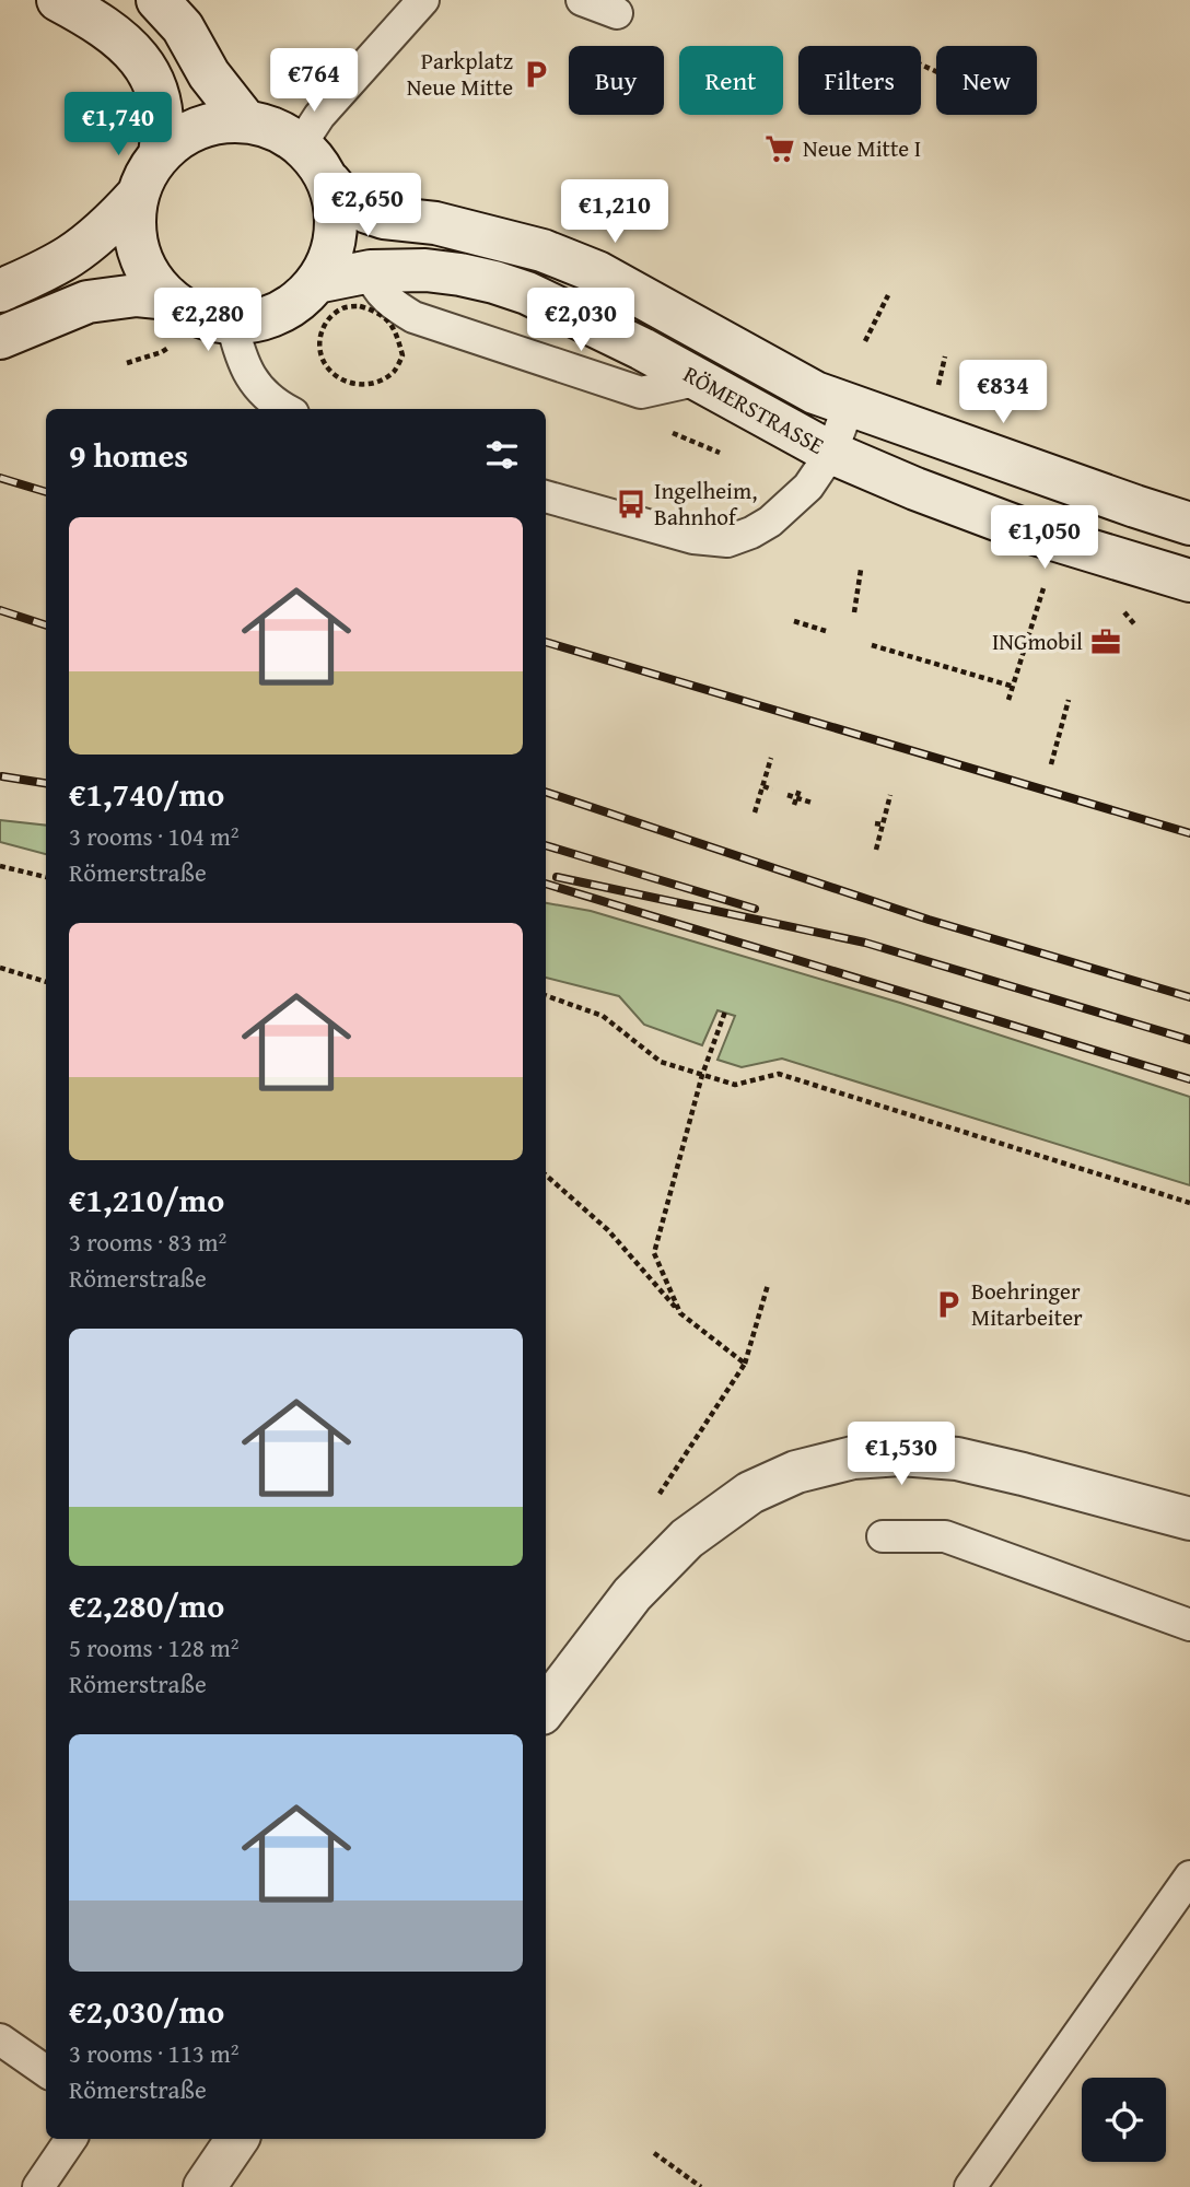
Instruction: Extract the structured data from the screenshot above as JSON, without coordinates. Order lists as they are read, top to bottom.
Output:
{
  "streets": {
    "main road": ["RÖMERSTRASSE"]
  },
  "places": {
    "parking": ["Parkplatz Neue Mitte", "Boehringer Mitarbeiter"],
    "supermarket": ["Neue Mitte I"],
    "bus stop": ["Ingelheim, Bahnhof"],
    "office": ["INGmobil"]
  },
  "page": {
    "chip": [
      "Buy",
      "Rent",
      "Filters",
      "New"
    ],
    "price": [
      "€764",
      "€1,740",
      "€2,650",
      "€1,210",
      "€2,280",
      "€2,030",
      "€834",
      "€1,050",
      "€1,530"
    ],
    "heading": "9 homes",
    "list": [
      {
        "name": "€1,740/mo",
        "note": "3 rooms · 104 m² · Römerstraße"
      },
      {
        "name": "€1,210/mo",
        "note": "3 rooms · 83 m² · Römerstraße"
      },
      {
        "name": "€2,280/mo",
        "note": "5 rooms · 128 m² · Römerstraße"
      },
      {
        "name": "€2,030/mo",
        "note": "3 rooms · 113 m² · Römerstraße"
      }
    ]
  }
}
